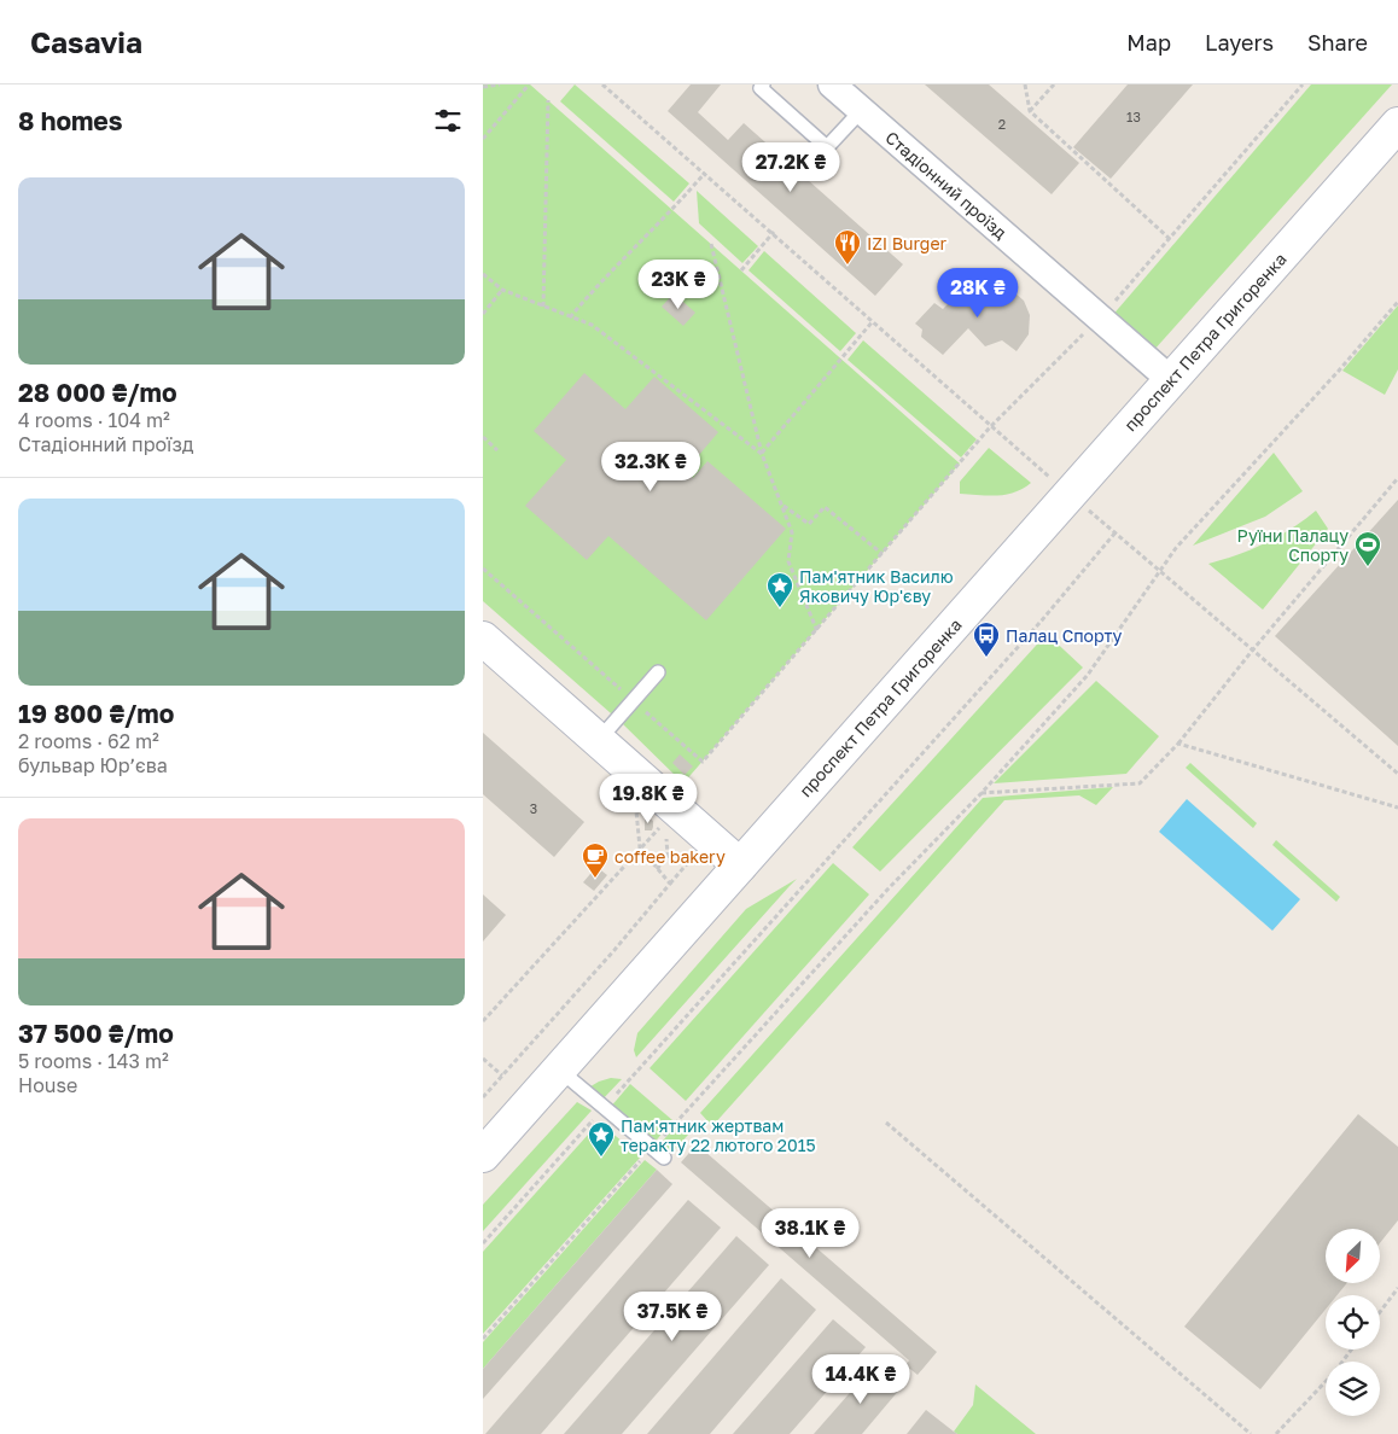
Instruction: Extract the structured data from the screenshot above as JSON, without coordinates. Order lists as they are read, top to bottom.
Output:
{
  "streets": {
    "main road": ["проспект Петра Григоренка"],
    "street": ["Стадіонний проїзд"]
  },
  "crossings": [
    ["Стадіонний проїзд", "проспект Петра Григоренка"]
  ],
  "places": {
    "restaurant": ["IZI Burger"],
    "sports": ["Руїни Палацу Спорту"],
    "place": ["Пам'ятник Василю Яковичу Юр'єву", "Пам'ятник жертвам теракту 22 лютого 2015"],
    "bus stop": ["Палац Спорту"],
    "cafe": ["coffee bakery"]
  },
  "house_numbers": ["13", "2", "3"],
  "north": "bottom left",
  "page": {
    "header": "Casavia",
    "nav": ["Map", "Layers", "Share"],
    "heading": "8 homes",
    "price": [
      "27.2K ₴",
      "23K ₴",
      "28K ₴",
      "32.3K ₴",
      "19.8K ₴",
      "38.1K ₴",
      "37.5K ₴",
      "14.4K ₴"
    ],
    "list": [
      {
        "name": "28 000 ₴/mo",
        "note": "4 rooms · 104 m² · Стадіонний проїзд"
      },
      {
        "name": "19 800 ₴/mo",
        "note": "2 rooms · 62 m² · бульвар Юрʼєва"
      },
      {
        "name": "37 500 ₴/mo",
        "note": "5 rooms · 143 m² · House"
      }
    ]
  }
}
